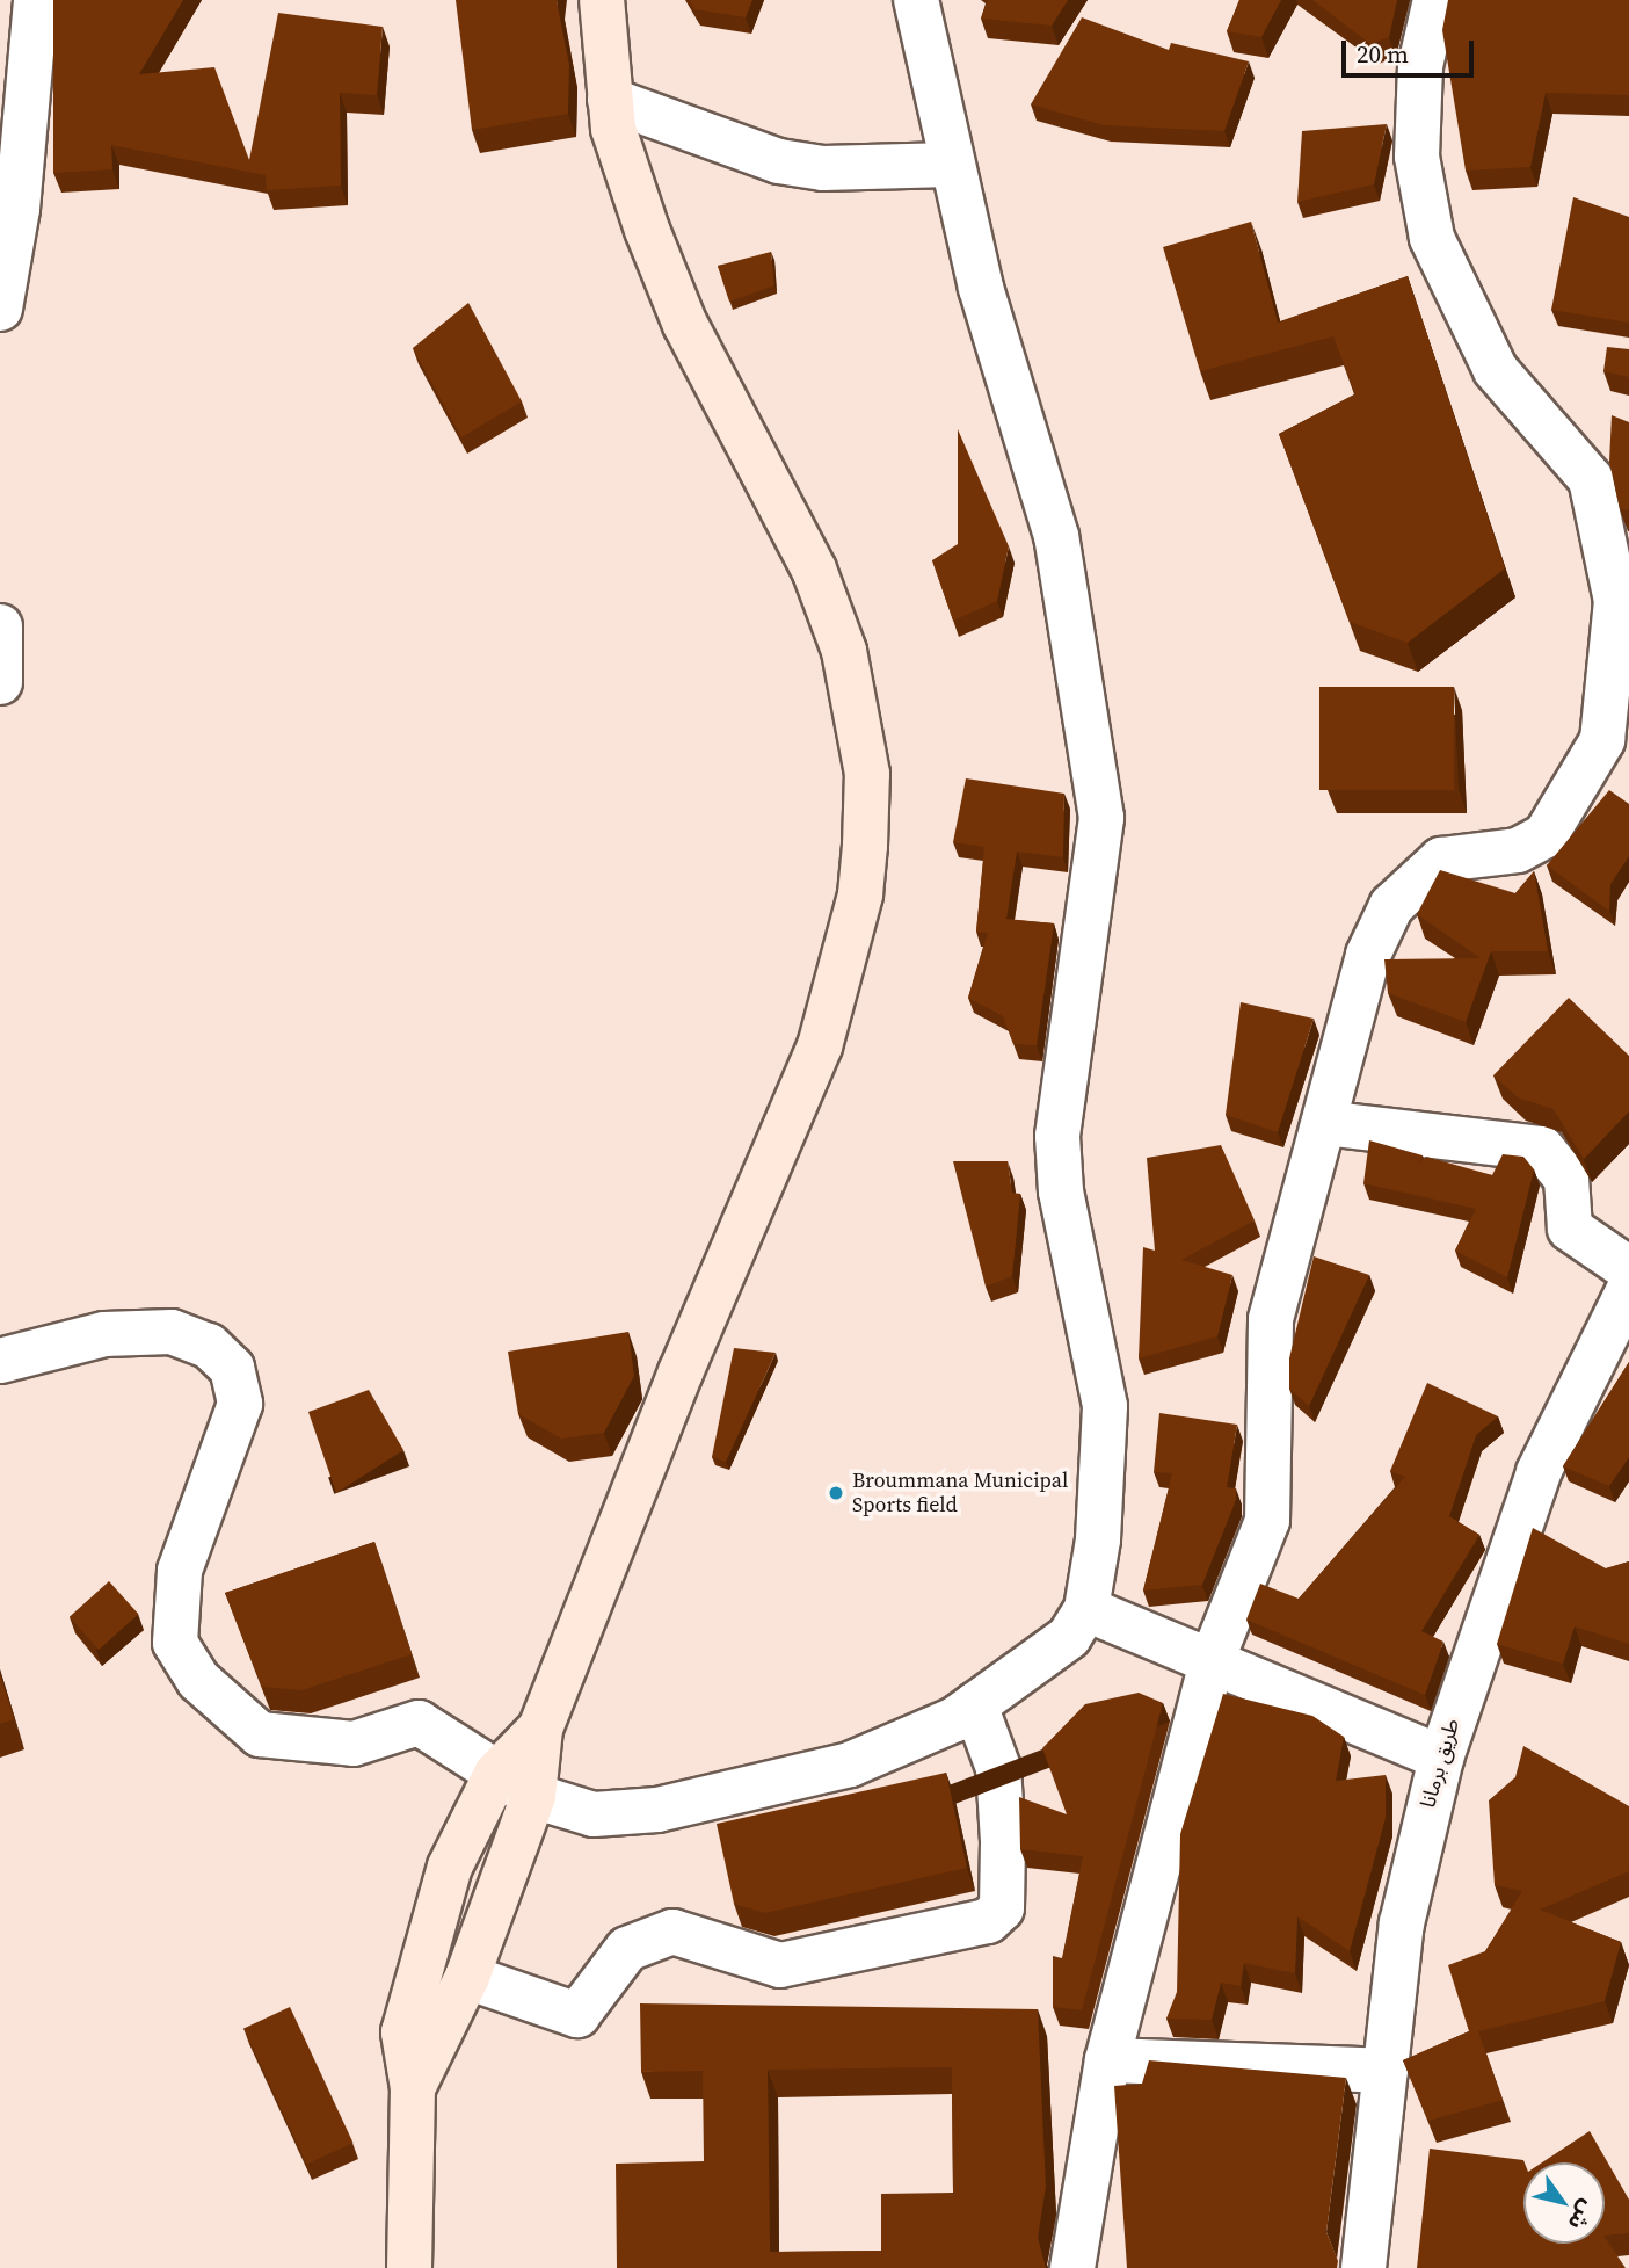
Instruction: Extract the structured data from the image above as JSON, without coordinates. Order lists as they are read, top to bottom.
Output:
{
  "streets": {
    "street": ["طريق برمانا"]
  },
  "places": ["Broummana Municipal Sports field"],
  "scale_bar": "20 m",
  "north": "bottom right"
}
